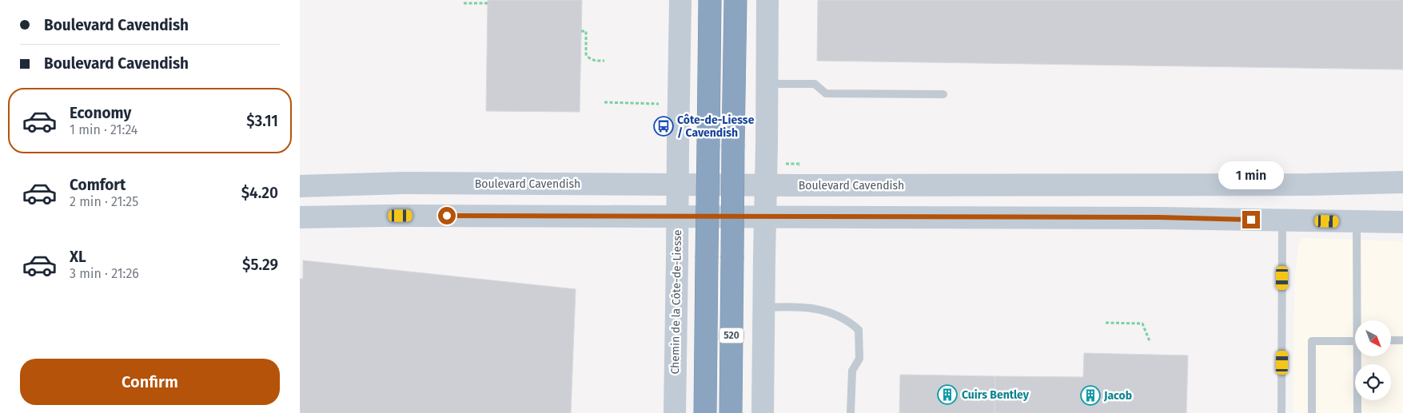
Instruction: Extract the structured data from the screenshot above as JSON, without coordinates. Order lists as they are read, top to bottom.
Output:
{
  "streets": {
    "highway": ["520"],
    "main road": ["Boulevard Cavendish", "Chemin de la Côte-de-Liesse"]
  },
  "places": {
    "bus stop": ["Côte-de-Liesse / Cavendish"],
    "building": ["Cuirs Bentley", "Jacob"]
  },
  "north": "bottom right",
  "page": {
    "banner": ["Boulevard Cavendish", "Boulevard Cavendish"],
    "list": [
      {
        "name": "Economy",
        "note": "1 min · 21:24",
        "value": "$3.11"
      },
      {
        "name": "Comfort",
        "note": "2 min · 21:25",
        "value": "$4.20"
      },
      {
        "name": "XL",
        "note": "3 min · 21:26",
        "value": "$5.29"
      }
    ],
    "bubble": "1 min",
    "buttons": "Confirm"
  }
}
